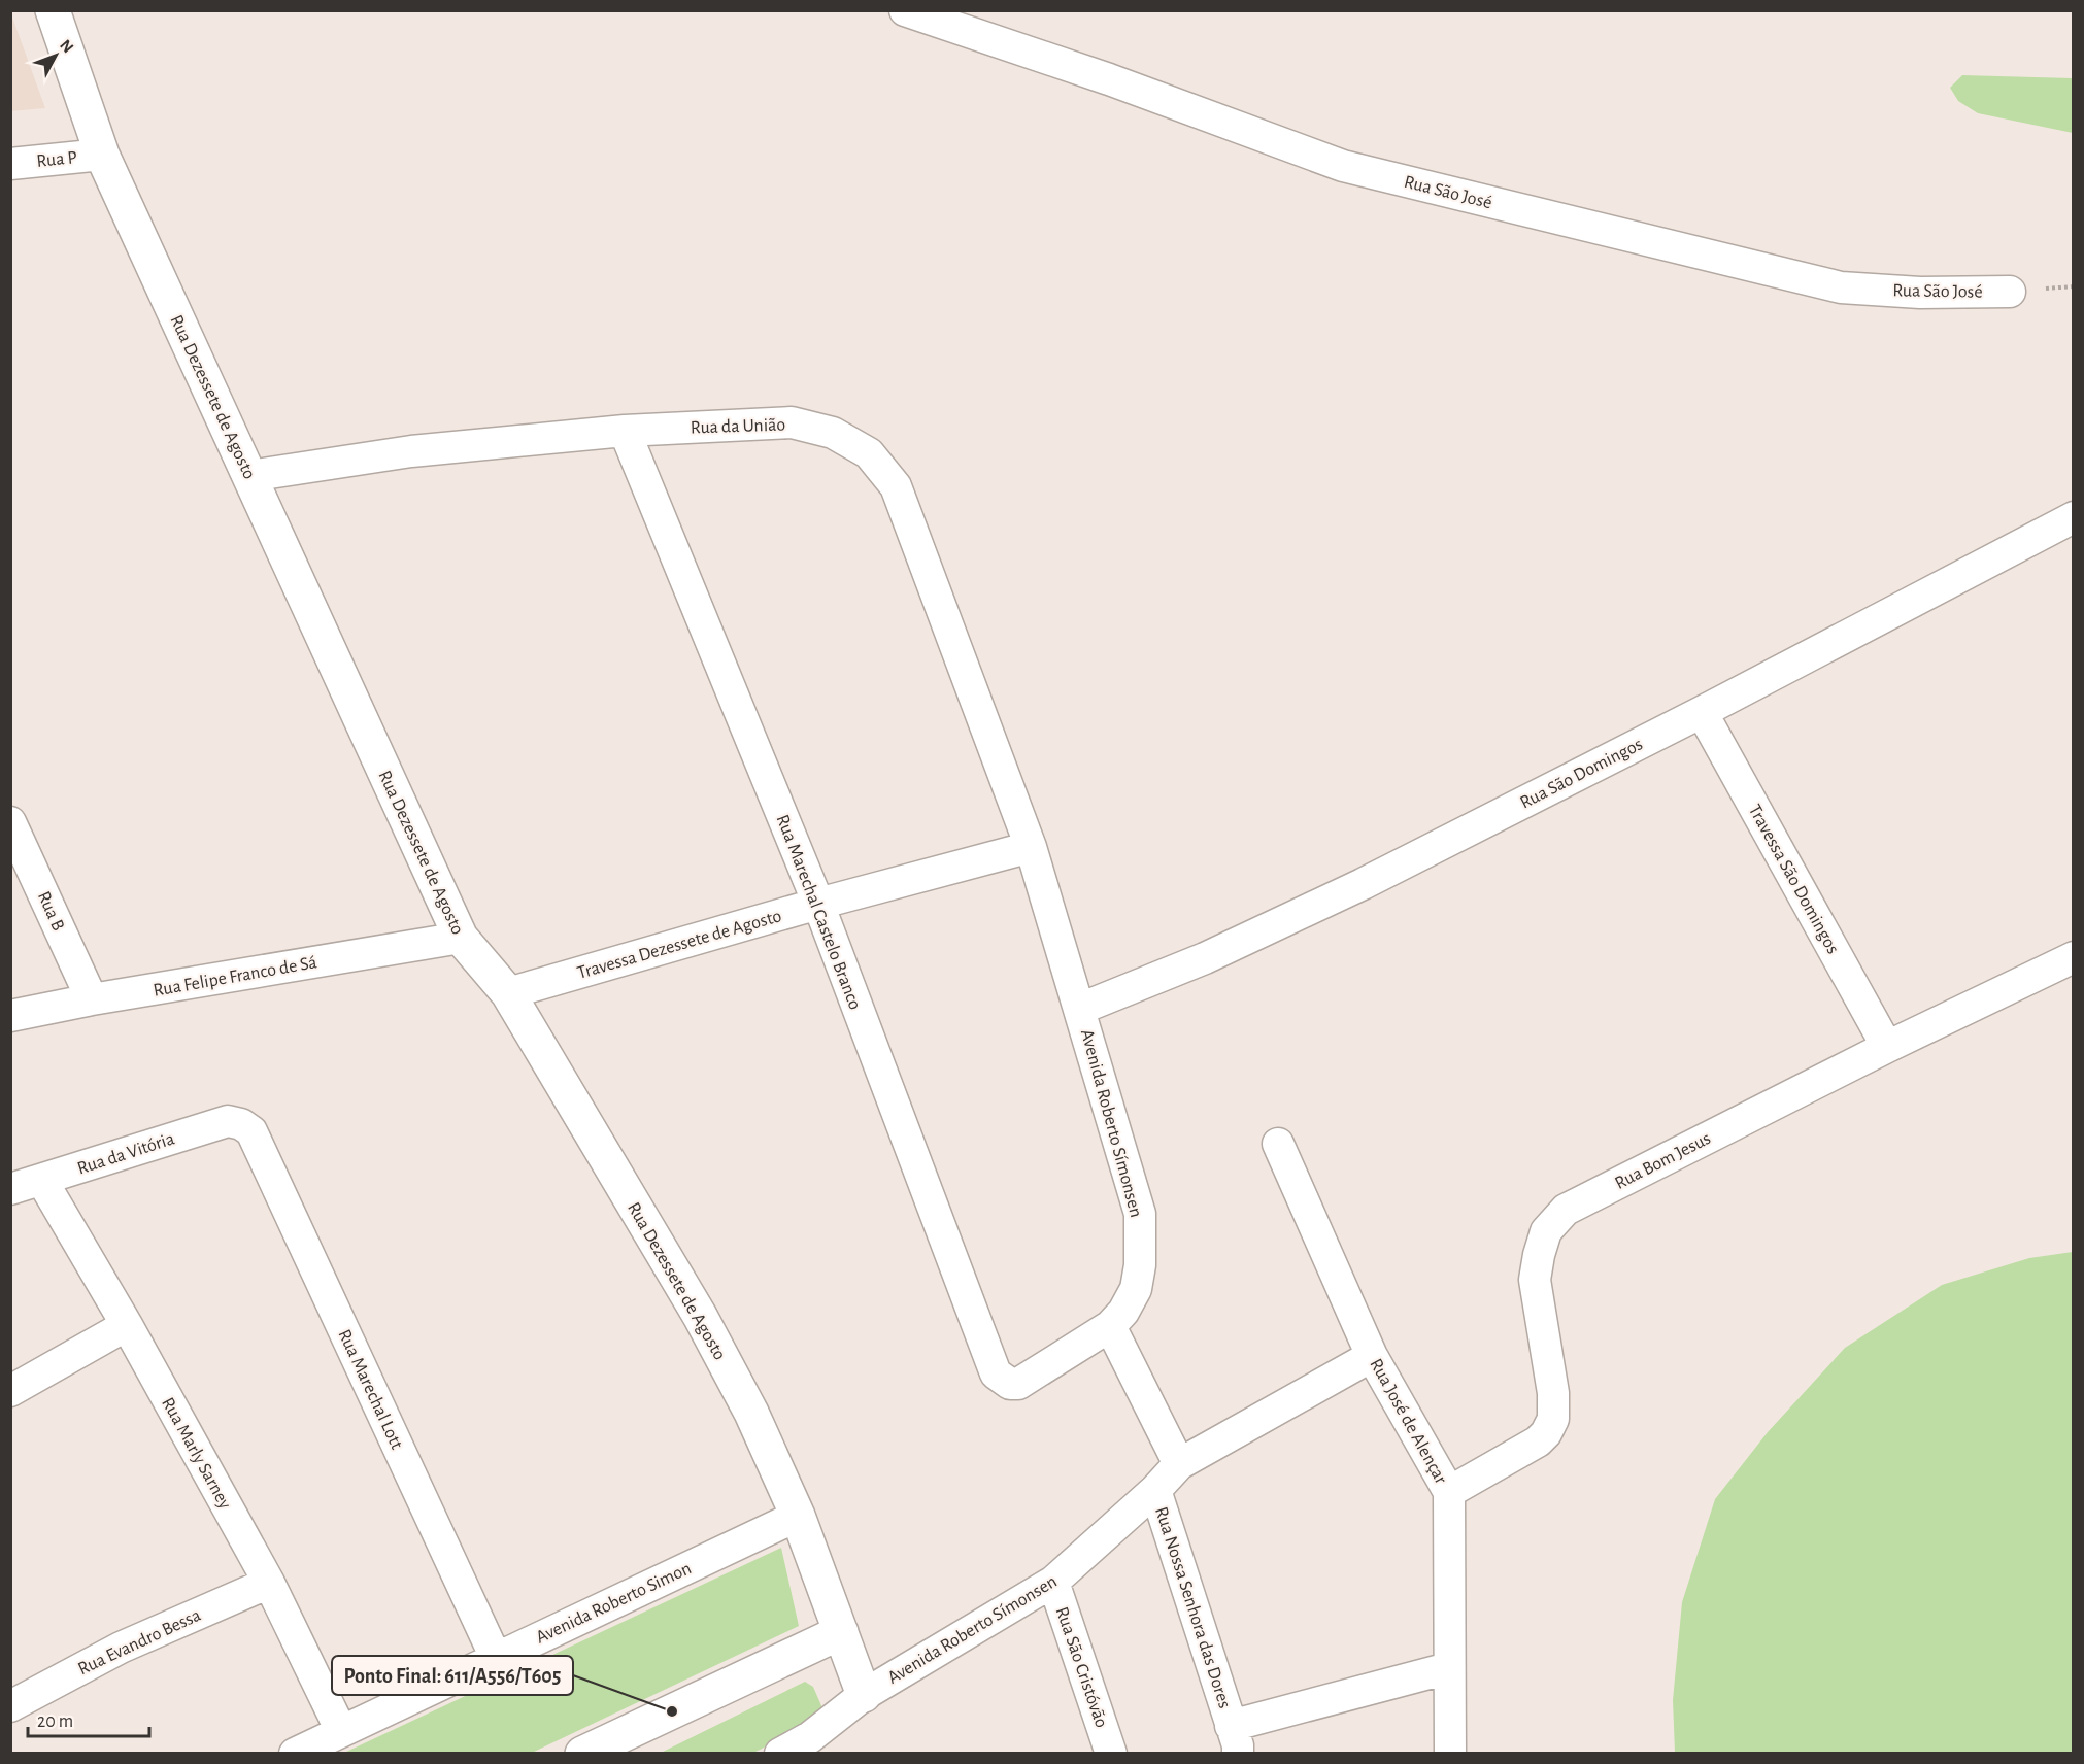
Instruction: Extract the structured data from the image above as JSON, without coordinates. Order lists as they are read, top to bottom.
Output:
{
  "streets": {
    "street": [
      "Rua P",
      "Rua São José",
      "Rua Dezessete de Agosto",
      "Rua da União",
      "Rua São Domingos",
      "Travessa São Domingos",
      "Rua B",
      "Rua Marechal Castelo Branco",
      "Travessa Dezessete de Agosto",
      "Rua Felipe Franco de Sá",
      "Avenida Roberto Símonsen",
      "Rua da Vitória",
      "Rua Bom Jesus",
      "Rua Marechal Lott",
      "Rua José de Alençar",
      "Rua Marly Sarney",
      "Avenida Roberto Simon",
      "Rua Nossa Senhora das Dores",
      "Rua Evandro Bessa",
      "Rua São Cristóvão"
    ]
  },
  "crossings": [
    ["Rua P", "Rua Dezessete de Agosto"],
    ["Rua Dezessete de Agosto", "Rua da União"],
    ["Rua Dezessete de Agosto", "Travessa Dezessete de Agosto"],
    ["Rua Dezessete de Agosto", "Rua Felipe Franco de Sá"],
    ["Rua Dezessete de Agosto", "Avenida Roberto Símonsen"],
    ["Rua Dezessete de Agosto", "Avenida Roberto Simon"],
    ["Rua da União", "Rua Marechal Castelo Branco"],
    ["Rua da União", "Travessa Dezessete de Agosto"],
    ["Rua da União", "Avenida Roberto Símonsen"],
    ["Rua São Domingos", "Travessa São Domingos"],
    ["Rua São Domingos", "Avenida Roberto Símonsen"],
    ["Travessa São Domingos", "Rua Bom Jesus"],
    ["Rua B", "Rua Felipe Franco de Sá"],
    ["Rua Marechal Castelo Branco", "Travessa Dezessete de Agosto"],
    ["Rua Marechal Castelo Branco", "Avenida Roberto Símonsen"],
    ["Travessa Dezessete de Agosto", "Avenida Roberto Símonsen"],
    ["Avenida Roberto Símonsen", "Rua José de Alençar"],
    ["Avenida Roberto Símonsen", "Rua Nossa Senhora das Dores"],
    ["Avenida Roberto Símonsen", "Rua São Cristóvão"],
    ["Rua da Vitória", "Rua Marechal Lott"],
    ["Rua da Vitória", "Rua Marly Sarney"],
    ["Rua Bom Jesus", "Rua José de Alençar"],
    ["Rua Marechal Lott", "Avenida Roberto Simon"],
    ["Rua José de Alençar", "Rua Nossa Senhora das Dores"],
    ["Rua Marly Sarney", "Avenida Roberto Simon"],
    ["Rua Marly Sarney", "Rua Evandro Bessa"]
  ],
  "places": ["Ponto Final: 611/A556/T605"],
  "scale_bar": "20 m",
  "north": "top right"
}
